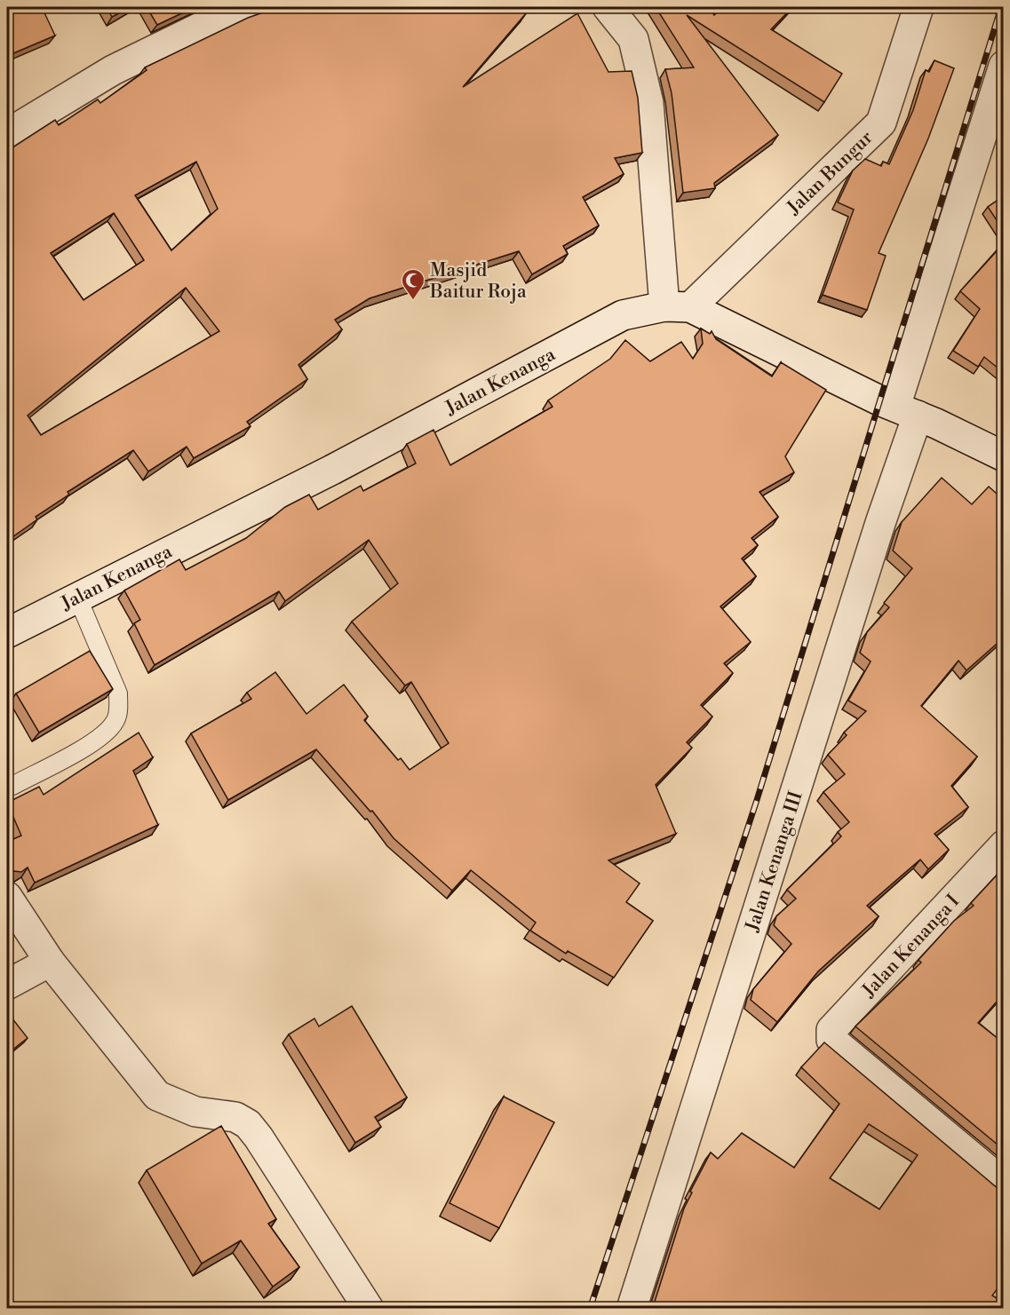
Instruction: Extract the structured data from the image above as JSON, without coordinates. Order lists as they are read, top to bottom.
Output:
{
  "streets": {
    "street": [
      "Jalan Bungur",
      "Jalan Kenanga",
      "Jalan Kenanga III",
      "Jalan Kenanga I"
    ]
  },
  "crossings": [
    ["Jalan Bungur", "Jalan Kenanga"]
  ],
  "places": {
    "mosque": ["Masjid Baitur Roja"]
  }
}
